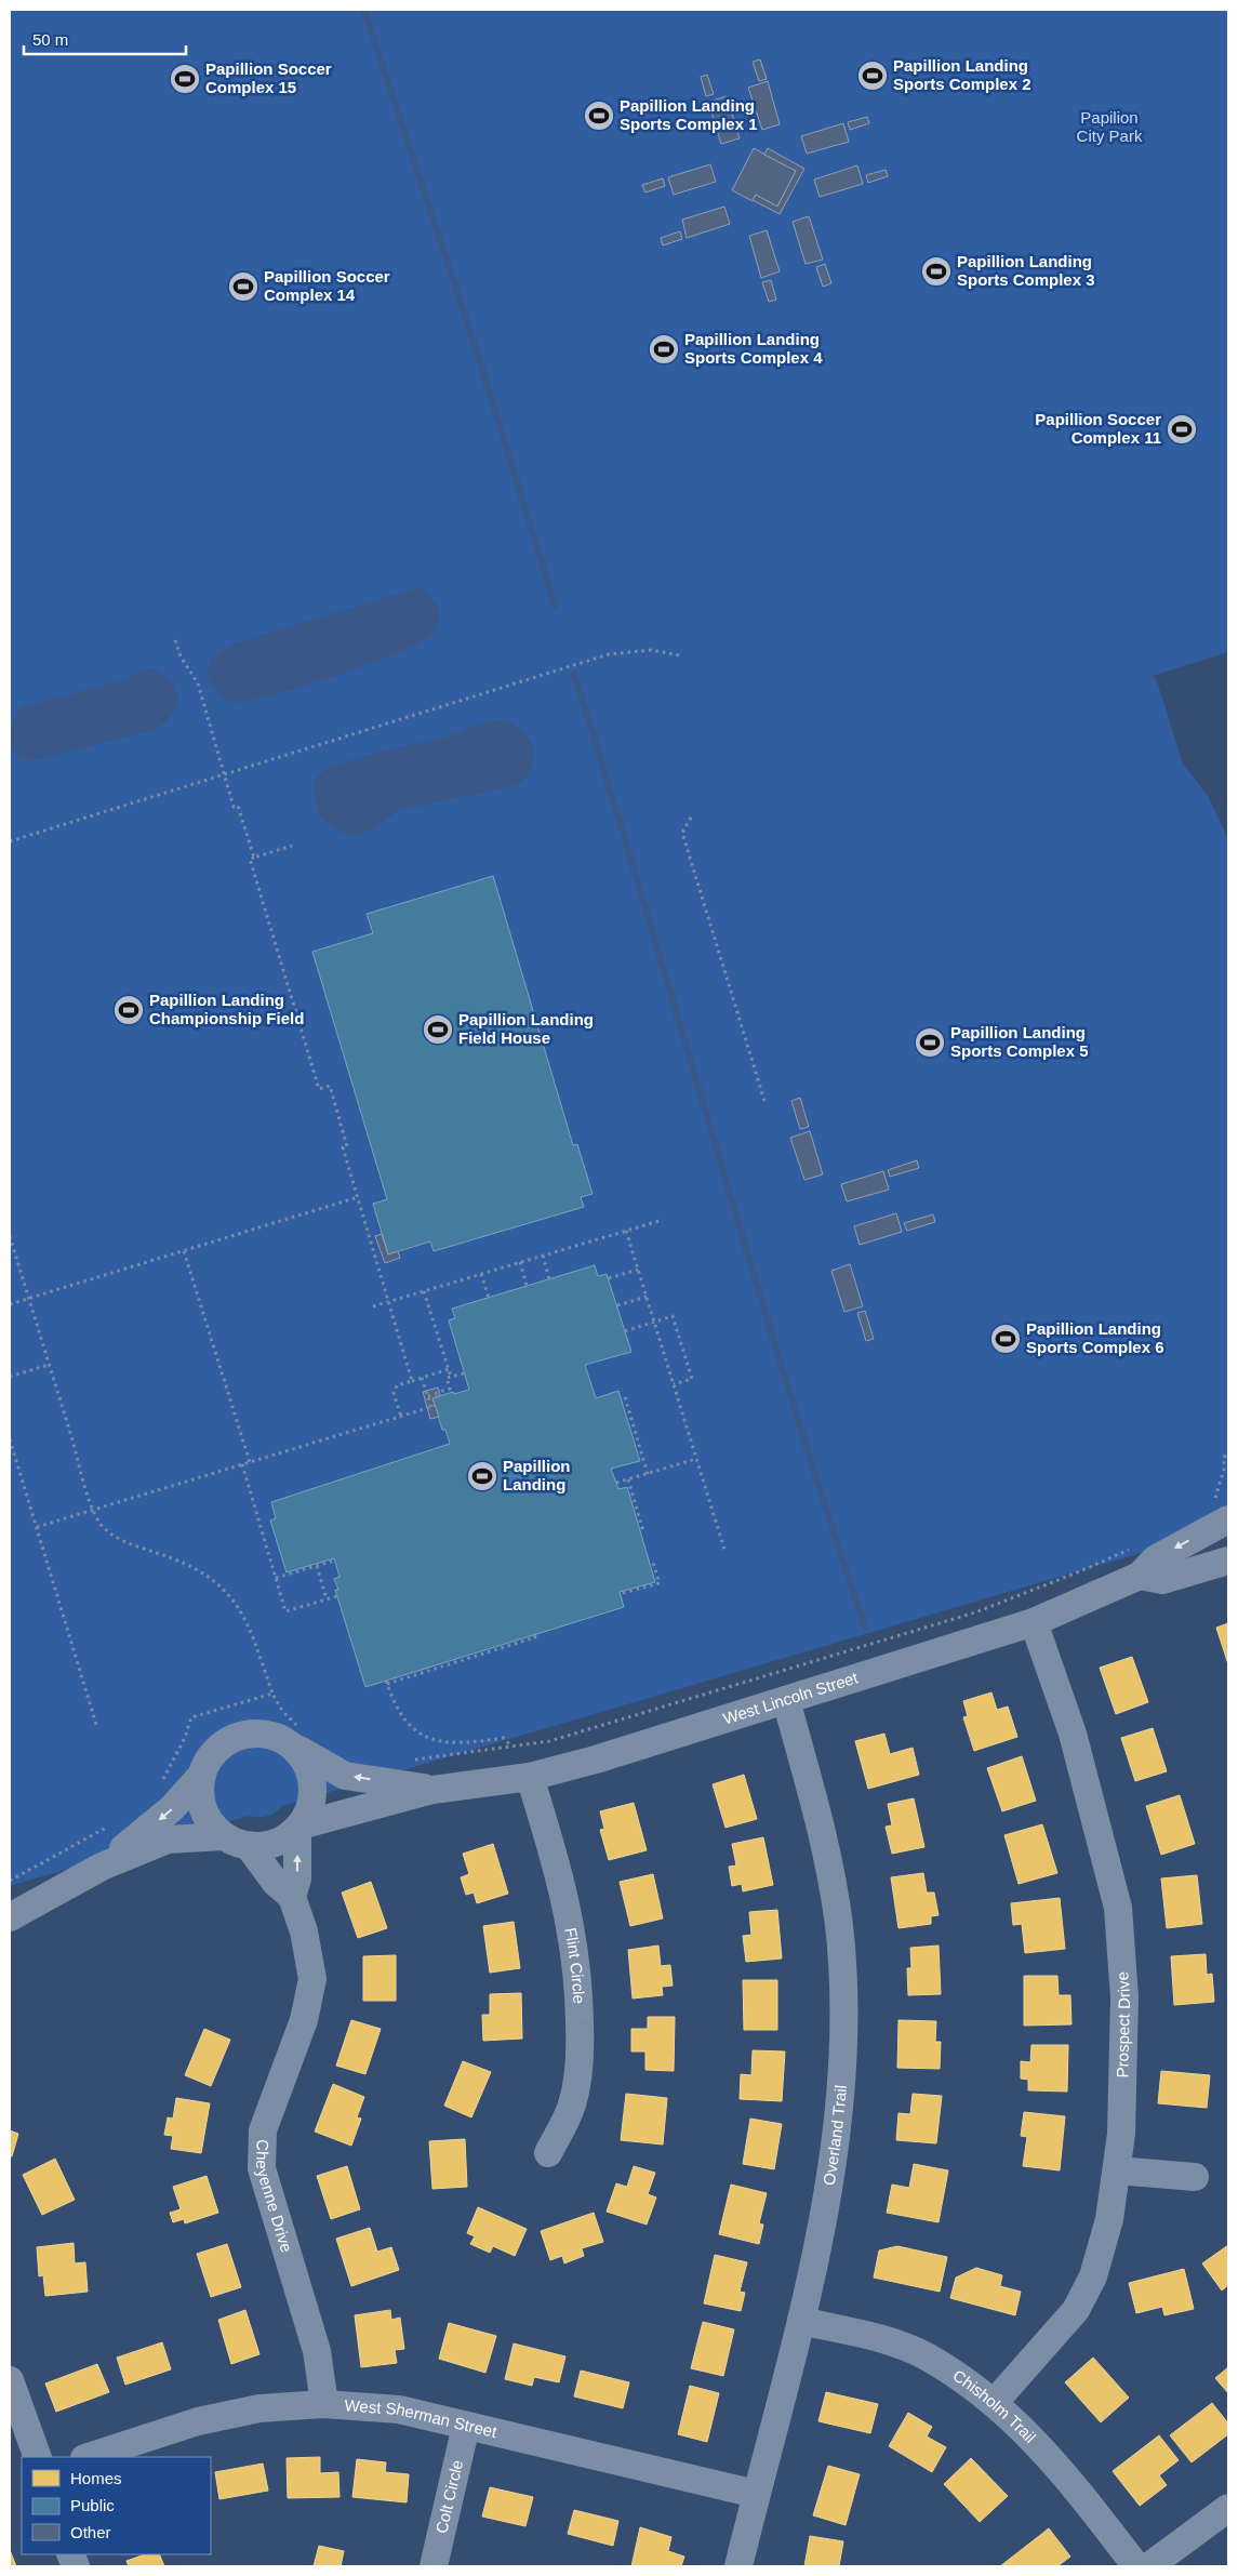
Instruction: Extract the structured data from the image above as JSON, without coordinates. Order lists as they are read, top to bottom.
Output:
{
  "streets": {
    "street": [
      "West Lincoln Street",
      "Flint Circle",
      "Prospect Drive",
      "Overland Trail",
      "Cheyenne Drive",
      "Chisholm Trail",
      "West Sherman Street",
      "Colt Circle"
    ]
  },
  "crossings": [
    ["West Lincoln Street", "Flint Circle"],
    ["West Lincoln Street", "Prospect Drive"],
    ["West Lincoln Street", "Overland Trail"],
    ["West Lincoln Street", "Cheyenne Drive"],
    ["Prospect Drive", "Chisholm Trail"],
    ["Overland Trail", "Chisholm Trail"],
    ["Overland Trail", "West Sherman Street"],
    ["Cheyenne Drive", "West Sherman Street"],
    ["West Sherman Street", "Colt Circle"]
  ],
  "parks": ["Papilion City Park"],
  "places": {
    "sports": [
      "Papillion Landing Sports Complex 2",
      "Papillion Soccer Complex 15",
      "Papillion Landing Sports Complex 1",
      "Papillion Landing Sports Complex 3",
      "Papillion Soccer Complex 14",
      "Papillion Landing Sports Complex 4",
      "Papillion Soccer Complex 11",
      "Papillion Landing Championship Field",
      "Papillion Landing Field House",
      "Papillion Landing Sports Complex 5",
      "Papillion Landing Sports Complex 6",
      "Papillion Landing"
    ]
  },
  "legend": ["Homes", "Public", "Other"],
  "scale_bar": "50 m"
}
